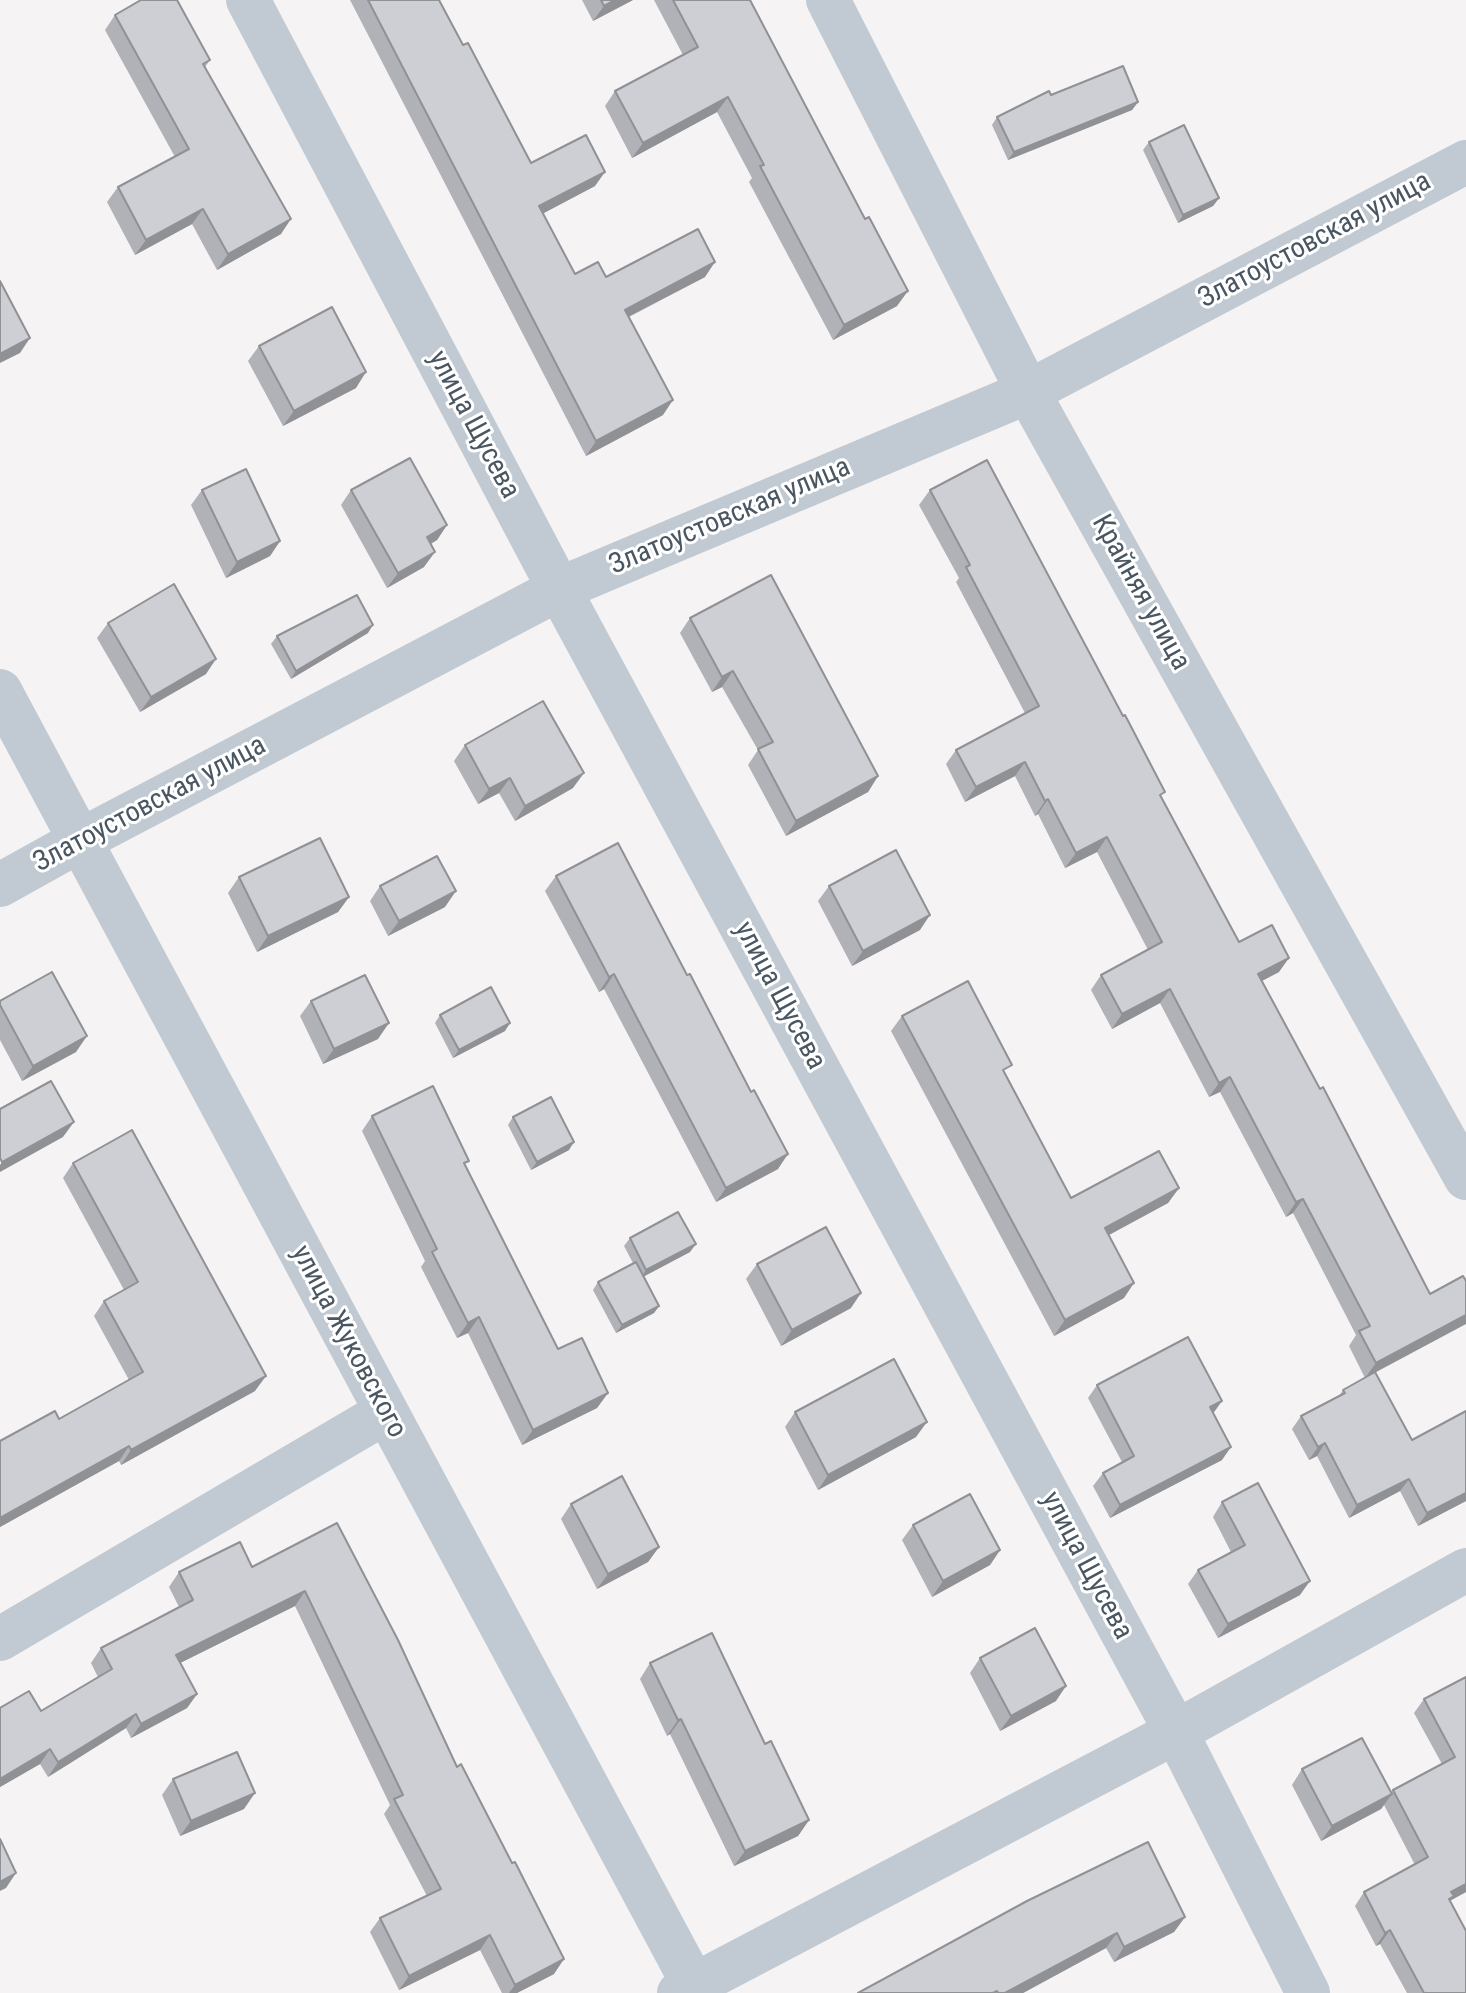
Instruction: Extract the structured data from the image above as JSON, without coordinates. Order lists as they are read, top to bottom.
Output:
{
  "streets": {
    "street": [
      "Златоустовская улица",
      "улица Щусева",
      "Крайняя улица",
      "улица Жуковского"
    ]
  },
  "crossings": [
    ["Златоустовская улица", "улица Щусева"],
    ["Златоустовская улица", "Крайняя улица"],
    ["Златоустовская улица", "улица Жуковского"]
  ]
}
